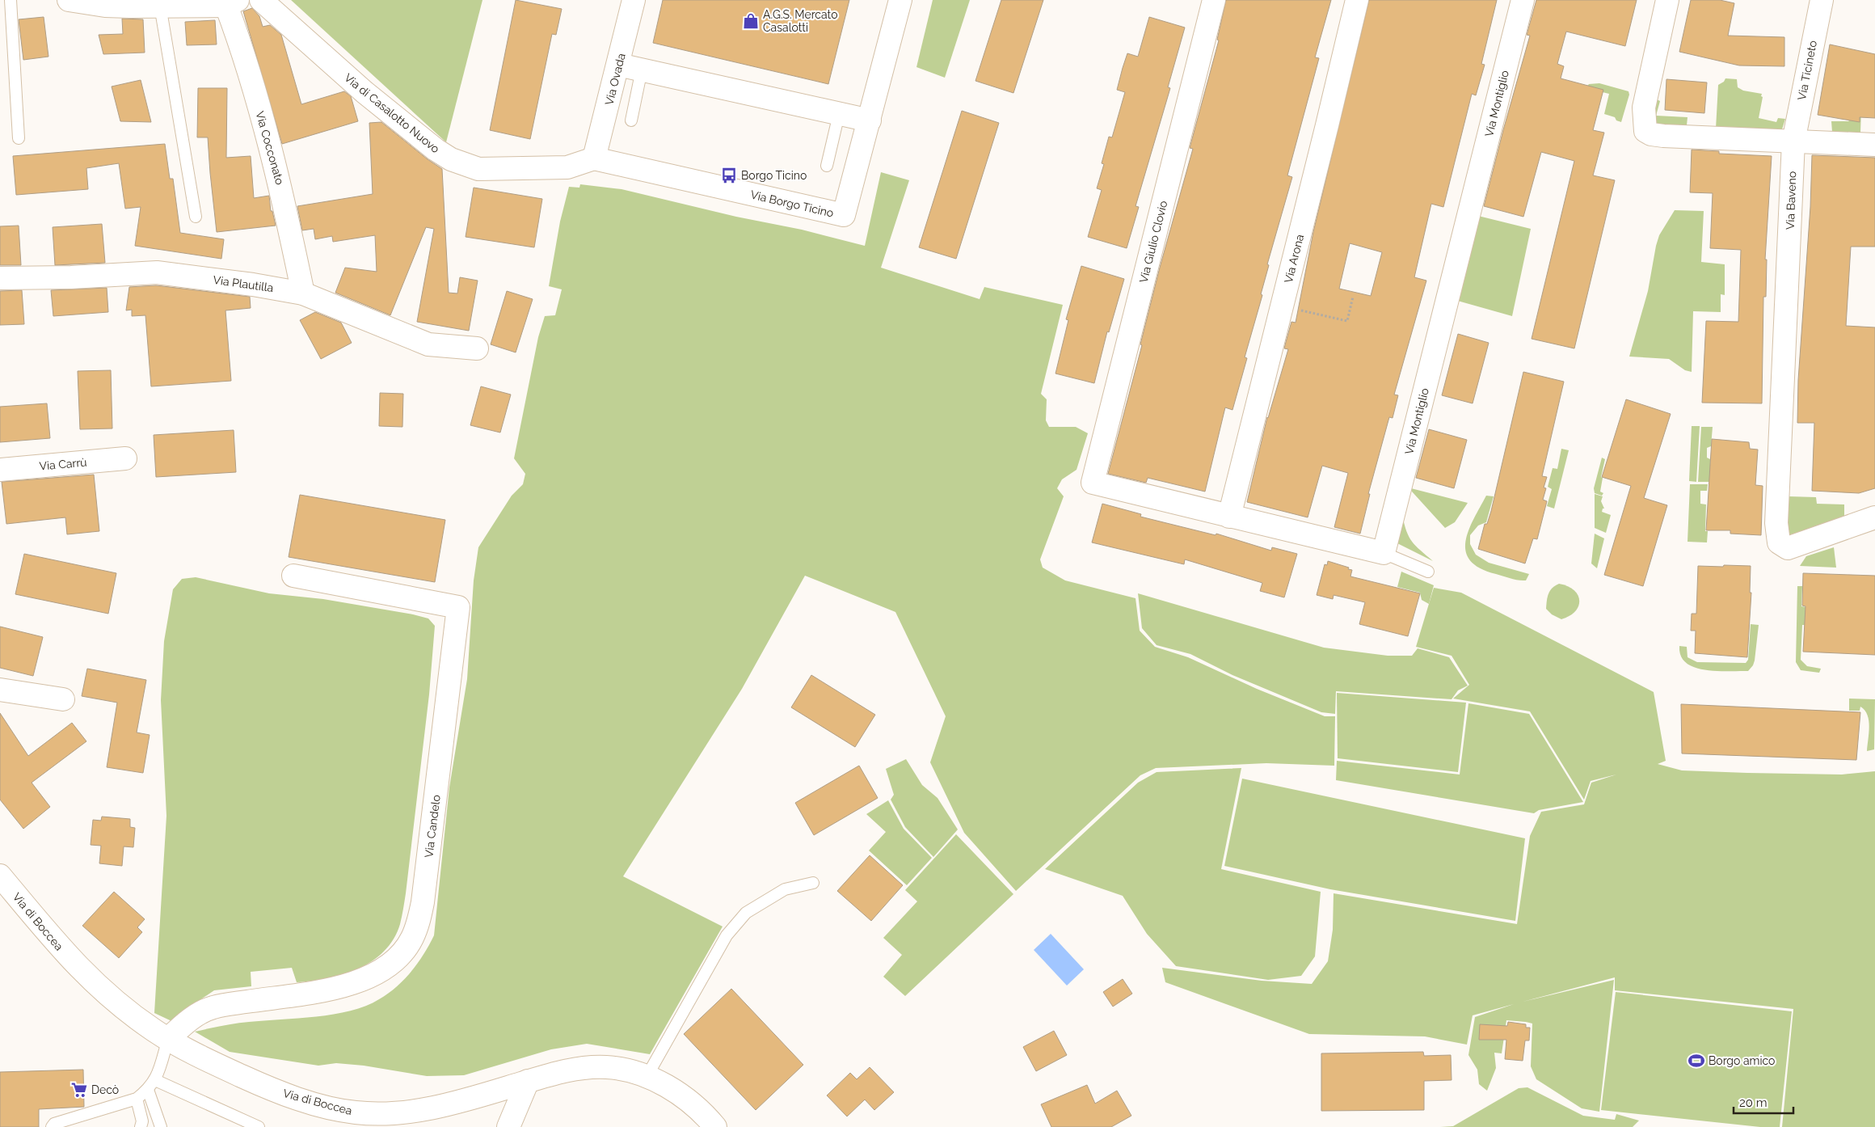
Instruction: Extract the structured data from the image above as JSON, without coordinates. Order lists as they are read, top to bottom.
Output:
{
  "streets": {
    "street": [
      "Via Ticineto",
      "Via Ovada",
      "Via Montiglio",
      "Via di Casalotto Nuovo",
      "Via Cocconato",
      "Via Baveno",
      "Via Borgo Ticino",
      "Via Giulio Clovio",
      "Via Arona",
      "Via Plautilla",
      "Via Carrù",
      "Via Candelo",
      "Via di Boccea"
    ]
  },
  "crossings": [
    ["Via Ticineto", "Via Baveno"],
    ["Via Ovada", "Via di Casalotto Nuovo"],
    ["Via Ovada", "Via Borgo Ticino"],
    ["Via di Casalotto Nuovo", "Via Borgo Ticino"],
    ["Via Cocconato", "Via Plautilla"],
    ["Via Giulio Clovio", "Via Arona"],
    ["Via Candelo", "Via di Boccea"]
  ],
  "places": {
    "shop": ["A.G.S. Mercato Casalotti"],
    "bus stop": ["Borgo Ticino"],
    "sports": ["Borgo amico"],
    "supermarket": ["Decò"]
  },
  "scale_bar": "20 m"
}
